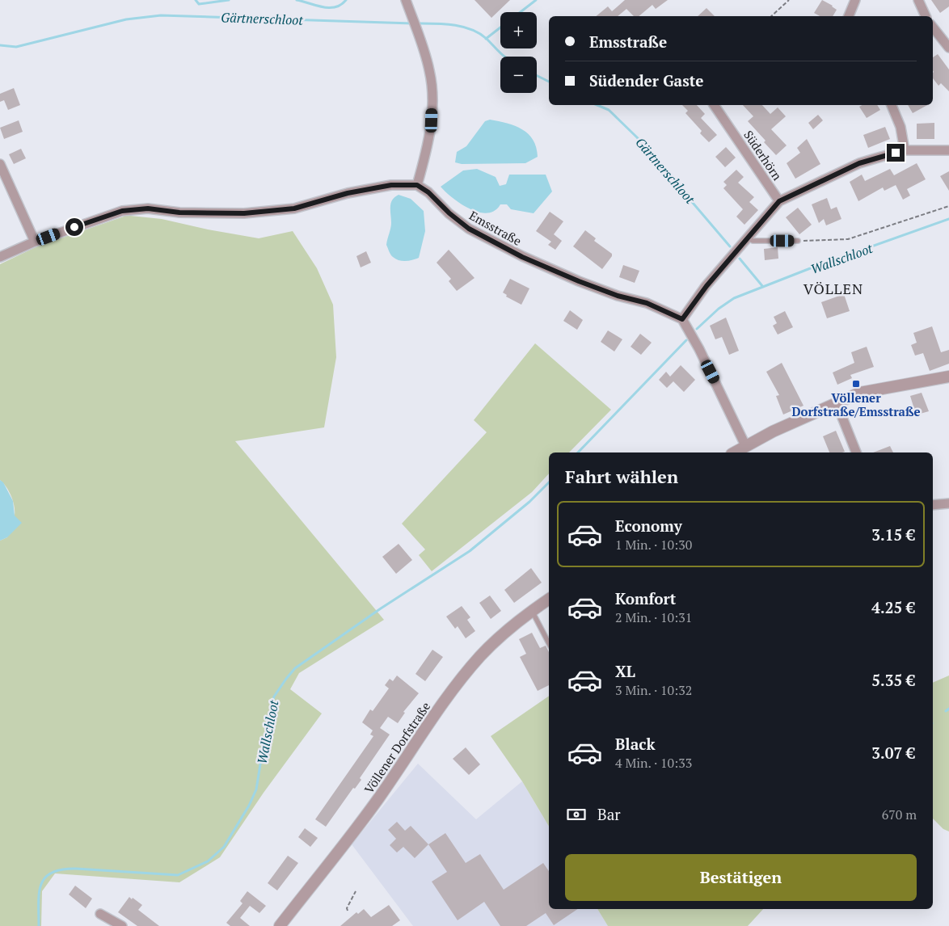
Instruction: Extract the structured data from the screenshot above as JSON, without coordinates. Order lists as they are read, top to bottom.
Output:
{
  "streets": {
    "street": ["Süderhörn", "Emsstraße", "Völlener Dorfstraße"]
  },
  "districts": ["VÖLLEN"],
  "water": ["Gärtnerschloot", "Wallschloot"],
  "places": {
    "transit": ["Völlener Dorfstraße/Emsstraße"]
  },
  "page": {
    "map_buttons": ["+", "−"],
    "banner": ["Emsstraße", "Südender Gaste"],
    "heading": "Fahrt wählen",
    "list": [
      {
        "name": "Economy",
        "note": "1 Min. · 10:30",
        "value": "3.15 €"
      },
      {
        "name": "Komfort",
        "note": "2 Min. · 10:31",
        "value": "4.25 €"
      },
      {
        "name": "XL",
        "note": "3 Min. · 10:32",
        "value": "5.35 €"
      },
      {
        "name": "Black",
        "note": "4 Min. · 10:33",
        "value": "3.07 €"
      }
    ],
    "pay": ["Bar", "670 m"],
    "buttons": "Bestätigen"
  }
}
